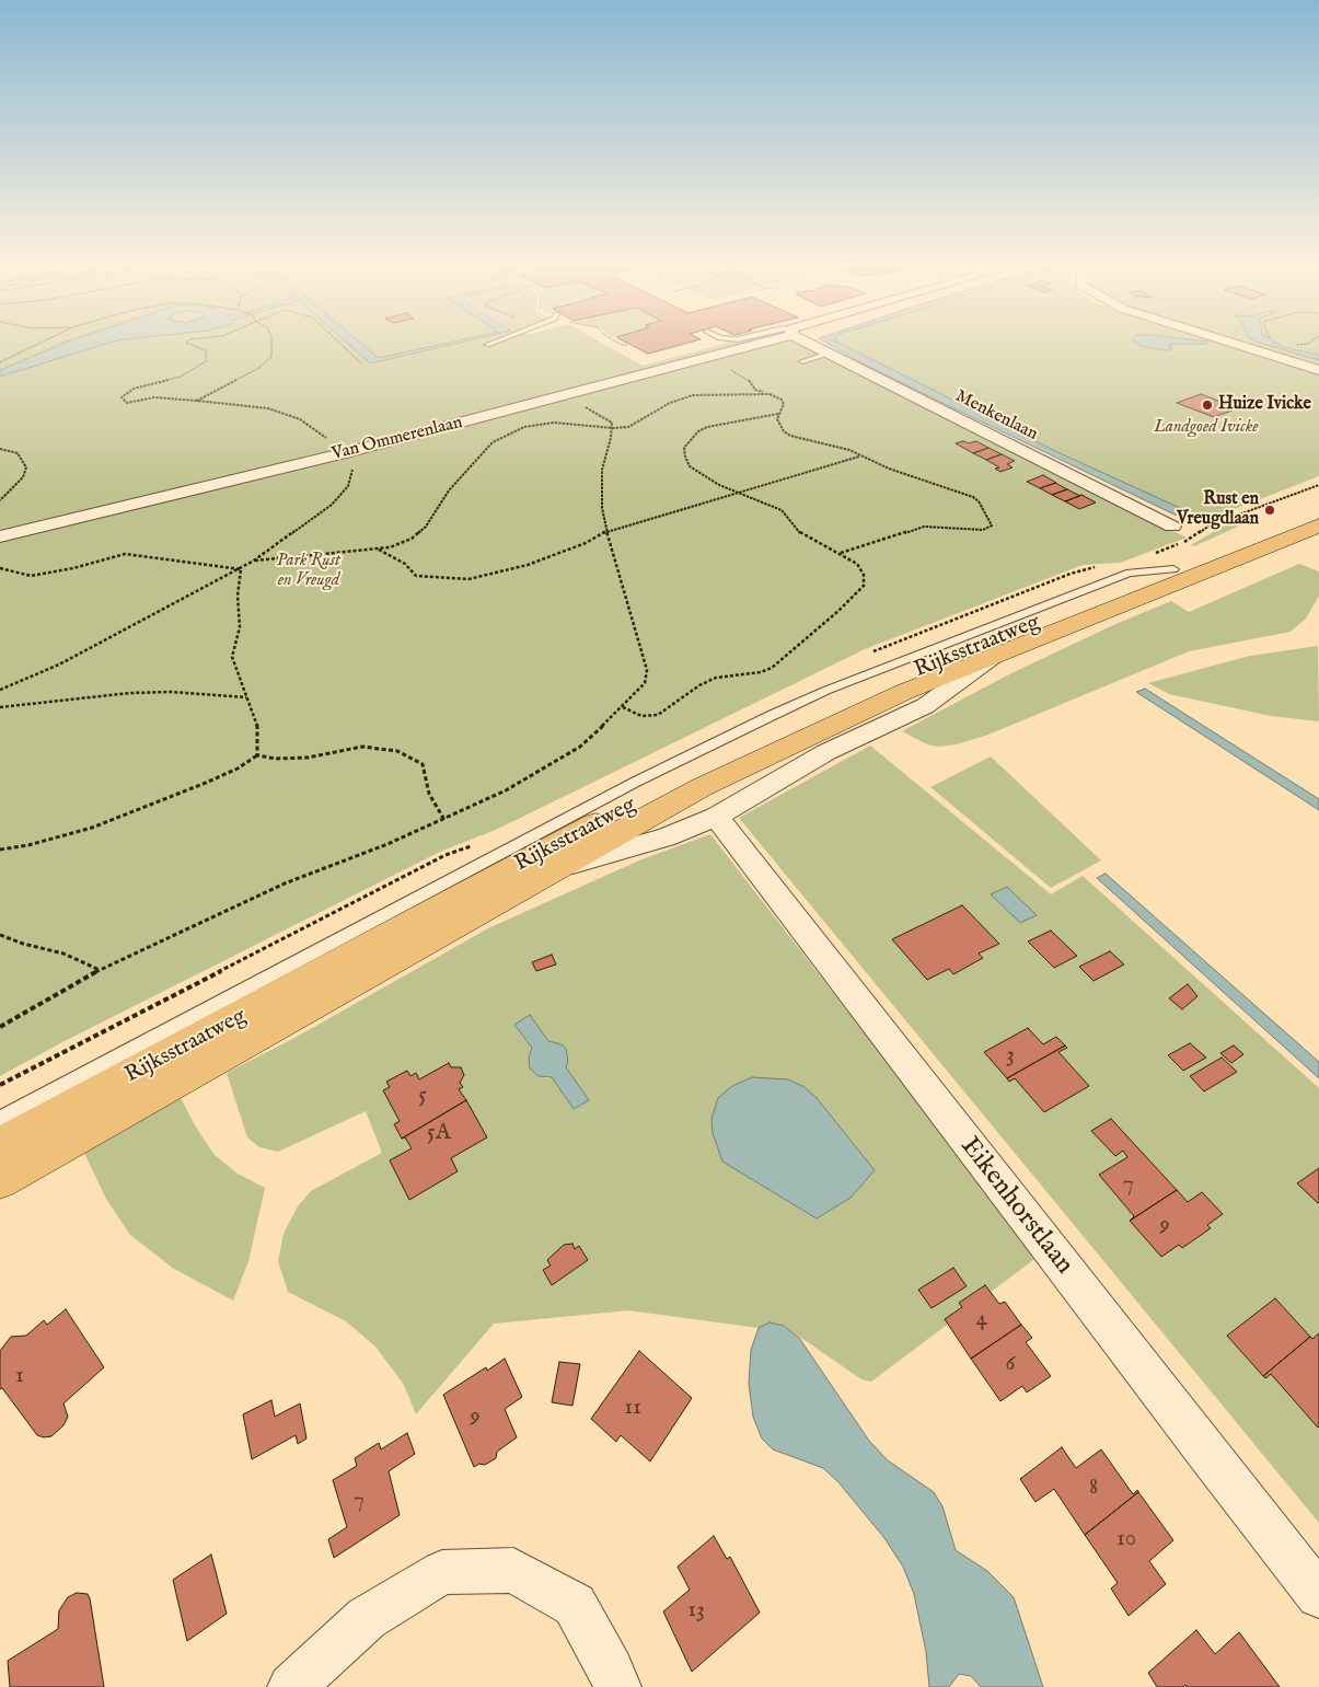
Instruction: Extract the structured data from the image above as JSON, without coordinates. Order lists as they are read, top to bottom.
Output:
{
  "streets": {
    "main road": ["Rijksstraatweg"],
    "street": ["Menkenlaan", "Van Ommerenlaan", "Eikenhorstlaan"]
  },
  "crossings": [
    ["Rijksstraatweg", "Eikenhorstlaan"]
  ],
  "parks": ["Landgoed Ivicke", "Park Rust en Vreugd"],
  "places": ["Huize Ivicke", "Rust en Vreugdlaan"],
  "house_numbers": [
    "3",
    "5",
    "5A",
    "7",
    "9",
    "4",
    "6",
    "1",
    "11",
    "9",
    "8",
    "7",
    "10",
    "13"
  ]
}
